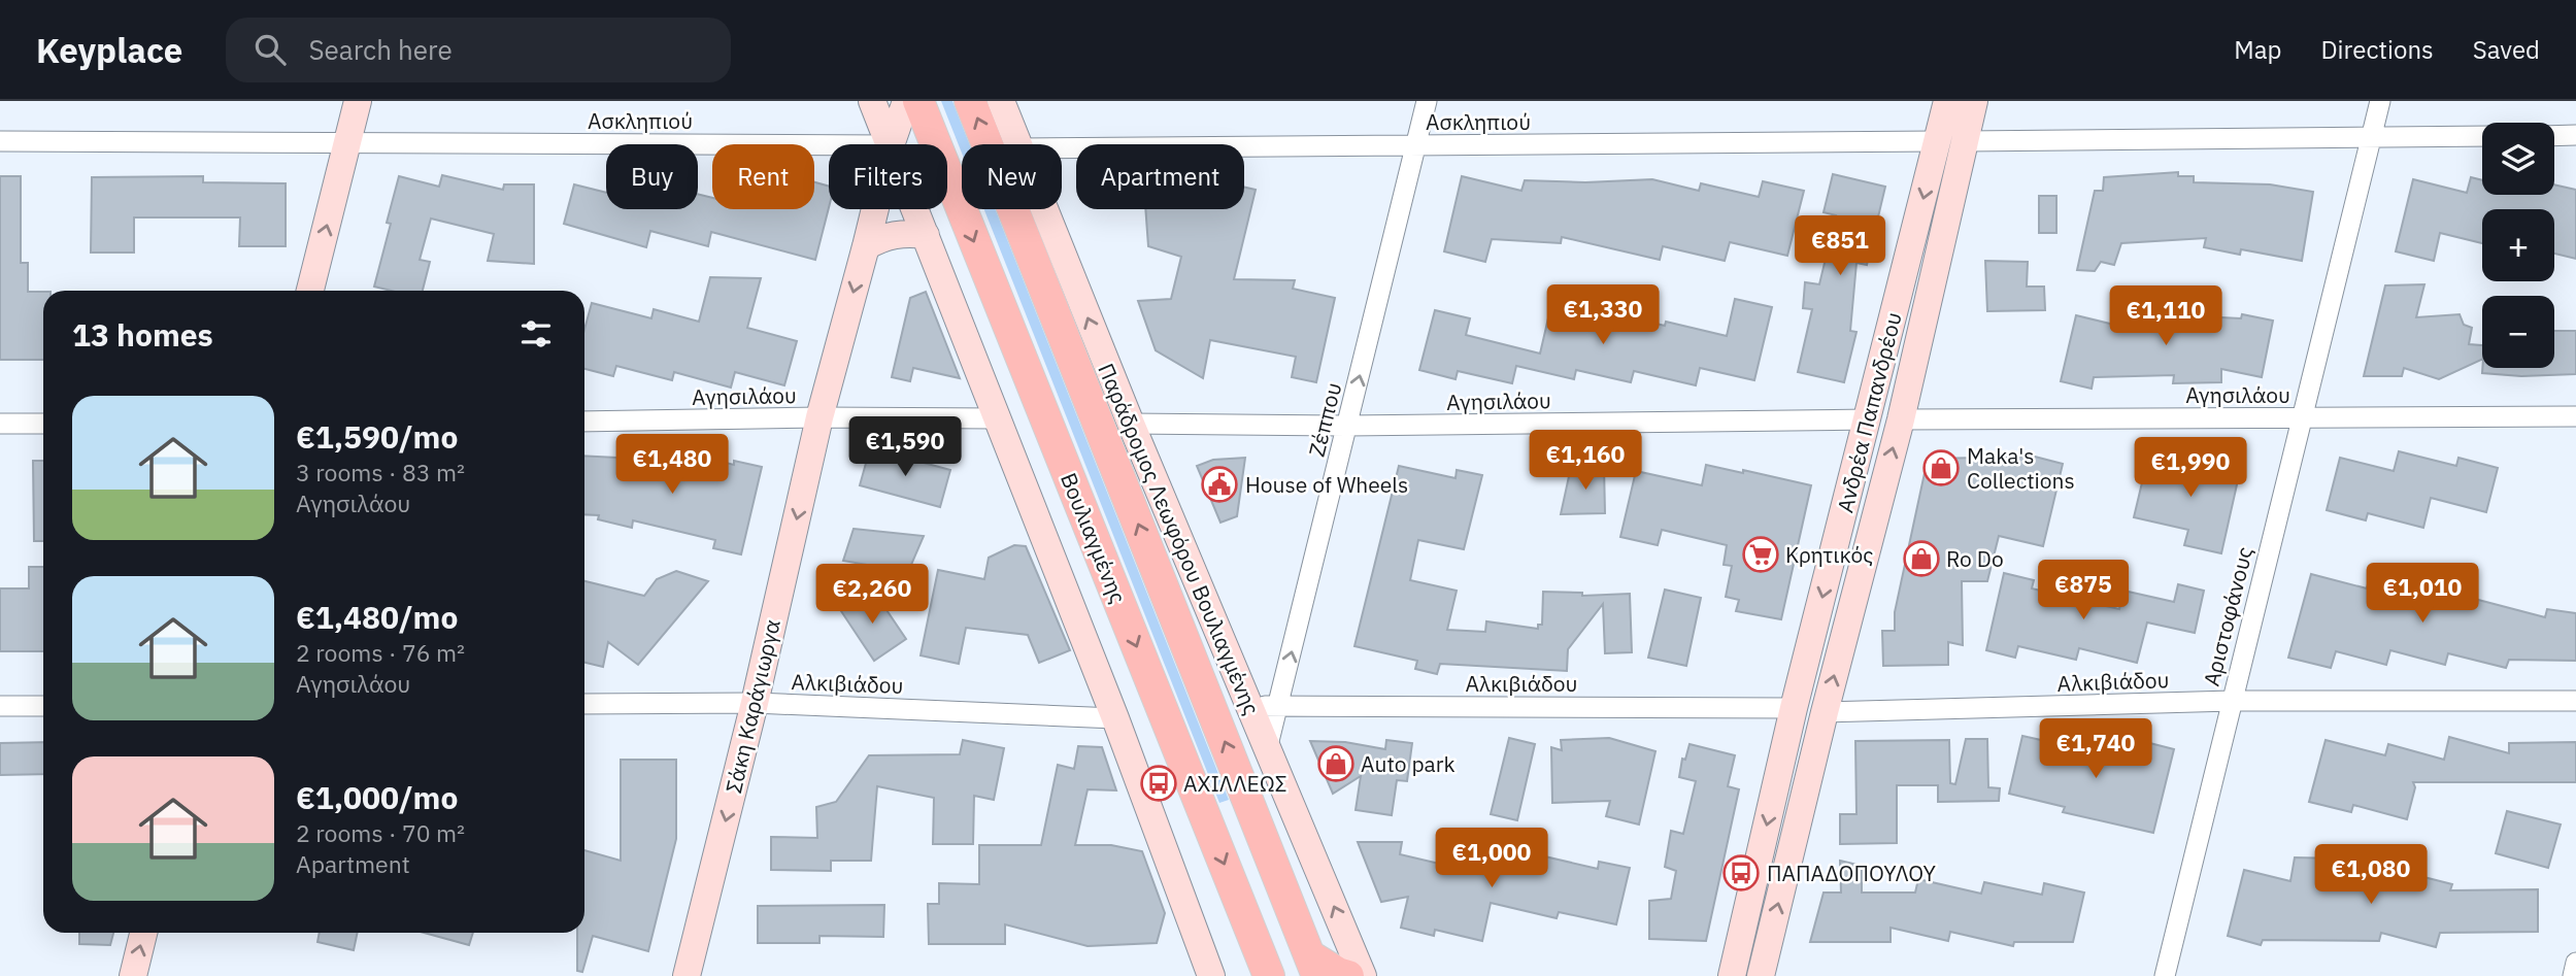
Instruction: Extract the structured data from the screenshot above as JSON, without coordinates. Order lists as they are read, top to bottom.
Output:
{
  "streets": {
    "main road": ["Βουλιαγμένης"],
    "street": [
      "Ασκληπιού",
      "Αγησιλάου",
      "Ανδρέα Παπανδρέου",
      "Ζέππου",
      "Παράδρομος Λεωφόρου Βουλιαγμένης",
      "Αριστοφάνους",
      "Αλκιβιάδου",
      "Σάκη Καράγιωργα"
    ]
  },
  "crossings": [
    ["Ασκληπιού", "Ανδρέα Παπανδρέου"],
    ["Ασκληπιού", "Ζέππου"],
    ["Αγησιλάου", "Ανδρέα Παπανδρέου"],
    ["Αγησιλάου", "Ζέππου"],
    ["Αγησιλάου", "Παράδρομος Λεωφόρου Βουλιαγμένης"],
    ["Αγησιλάου", "Αριστοφάνους"],
    ["Αγησιλάου", "Σάκη Καράγιωργα"],
    ["Ανδρέα Παπανδρέου", "Αλκιβιάδου"],
    ["Ζέππου", "Παράδρομος Λεωφόρου Βουλιαγμένης"],
    ["Ζέππου", "Αλκιβιάδου"],
    ["Παράδρομος Λεωφόρου Βουλιαγμένης", "Αλκιβιάδου"],
    ["Αριστοφάνους", "Αλκιβιάδου"],
    ["Αλκιβιάδου", "Σάκη Καράγιωργα"]
  ],
  "one_way": ["Ζέππου", "Σάκη Καράγιωργα"],
  "places": {
    "shop": ["Maka's Collections", "Ro Do", "Auto park"],
    "public building": ["House of Wheels"],
    "supermarket": ["Κρητικός"],
    "bus stop": ["ΑΧΙΛΛΕΩΣ", "ΠΑΠΑΔΟΠΟΥΛΟΥ"]
  },
  "page": {
    "header": "Keyplace",
    "search": "Search here",
    "nav": ["Map", "Directions", "Saved"],
    "map_buttons": ["+", "−"],
    "chip": [
      "Buy",
      "Rent",
      "Filters",
      "New",
      "Apartment"
    ],
    "price": [
      "€851",
      "€1,330",
      "€1,110",
      "€1,590",
      "€1,160",
      "€1,480",
      "€1,990",
      "€875",
      "€1,010",
      "€2,260",
      "€1,740",
      "€1,000",
      "€1,080"
    ],
    "heading": "13 homes",
    "list": [
      {
        "name": "€1,590/mo",
        "note": "3 rooms · 83 m² · Αγησιλάου"
      },
      {
        "name": "€1,480/mo",
        "note": "2 rooms · 76 m² · Αγησιλάου"
      },
      {
        "name": "€1,000/mo",
        "note": "2 rooms · 70 m² · Apartment"
      }
    ]
  }
}
